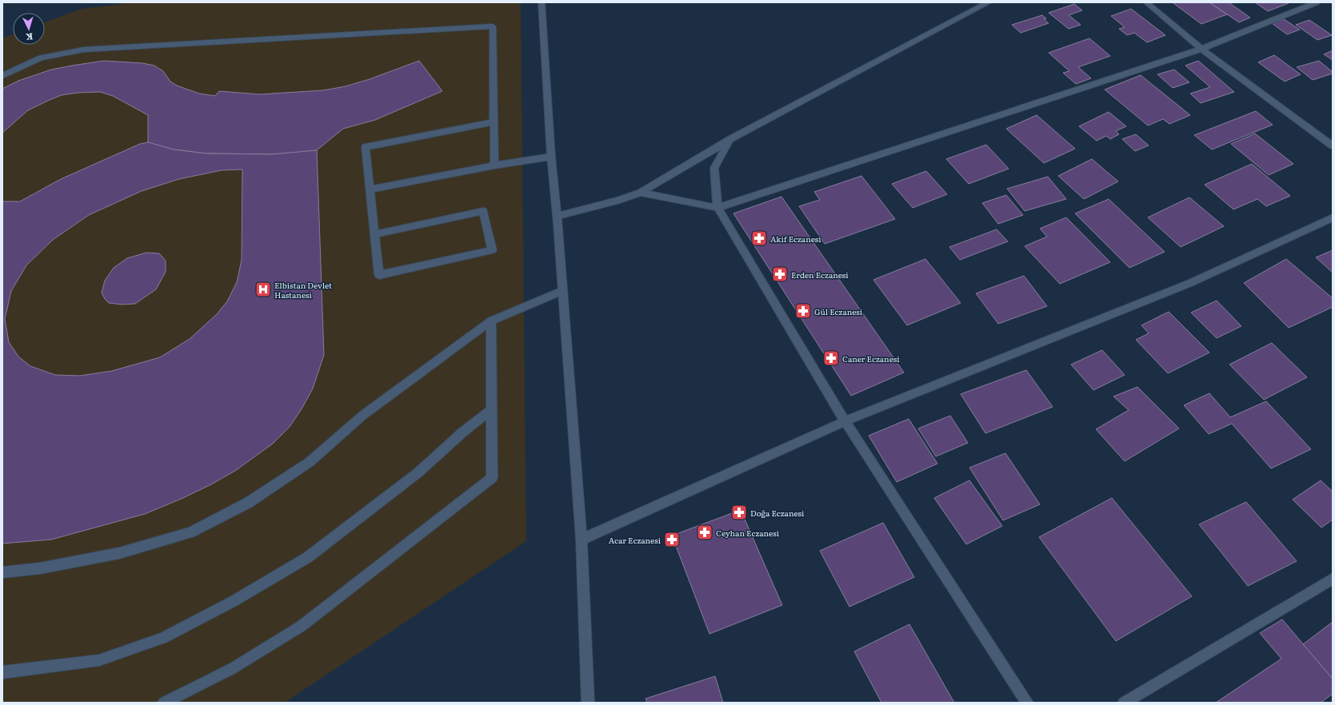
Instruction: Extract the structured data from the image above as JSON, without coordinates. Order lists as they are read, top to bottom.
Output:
{
  "places": {
    "pharmacy": [
      "Akif Eczanesi",
      "Erden Eczanesi",
      "Gül Eczanesi",
      "Caner Eczanesi",
      "Doğa Eczanesi",
      "Ceyhan Eczanesi",
      "Acar Eczanesi"
    ],
    "hospital": ["Elbistan Devlet Hastanesi"]
  },
  "north": "bottom"
}
